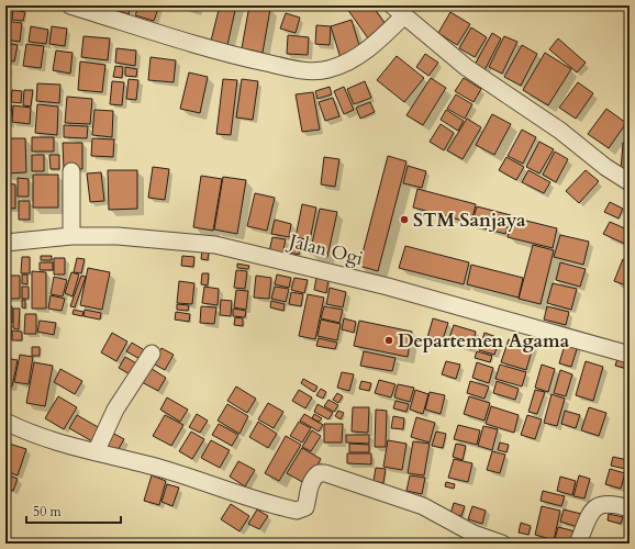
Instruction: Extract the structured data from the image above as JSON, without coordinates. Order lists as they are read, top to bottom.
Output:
{
  "streets": {
    "street": ["Jalan Ogi"]
  },
  "places": ["STM Sanjaya", "Departemen Agama"],
  "scale_bar": "50 m"
}
